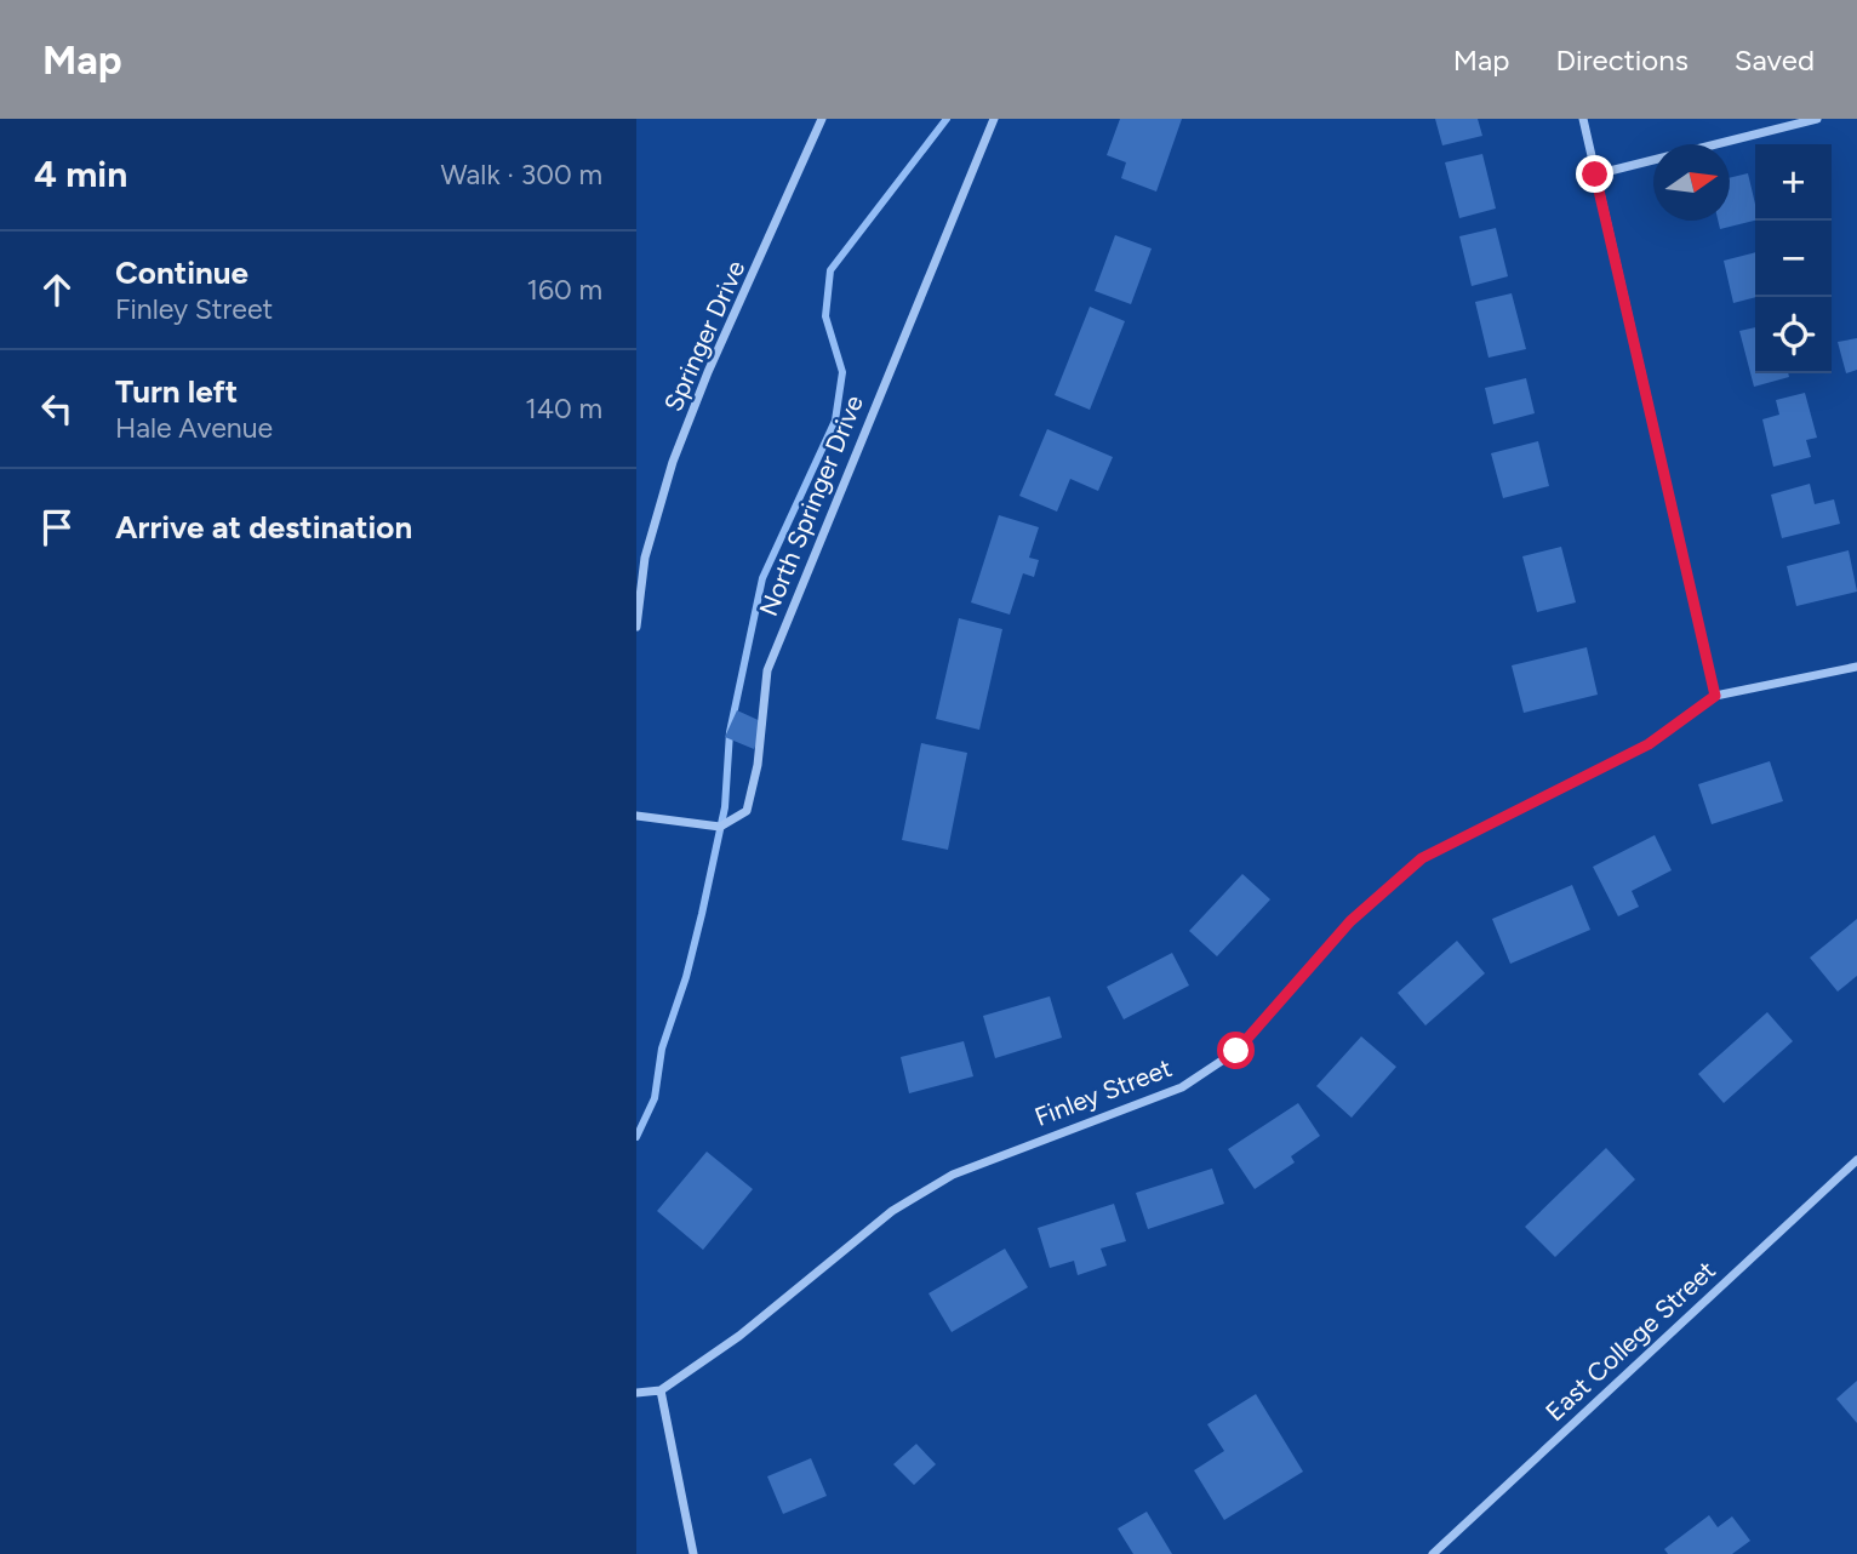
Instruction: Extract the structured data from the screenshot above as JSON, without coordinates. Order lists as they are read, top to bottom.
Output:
{
  "streets": {
    "street": [
      "Springer Drive",
      "North Springer Drive",
      "Finley Street",
      "East College Street"
    ]
  },
  "north": "right",
  "page": {
    "header": "Map",
    "nav": ["Map", "Directions", "Saved"],
    "heading": ["4 min", "Walk · 300 m"],
    "map_buttons": ["+", "−"],
    "list": [
      ["Continue", "Finley Street", "160 m"],
      ["Turn left", "Hale Avenue", "140 m"],
      "Arrive at destination"
    ]
  }
}
